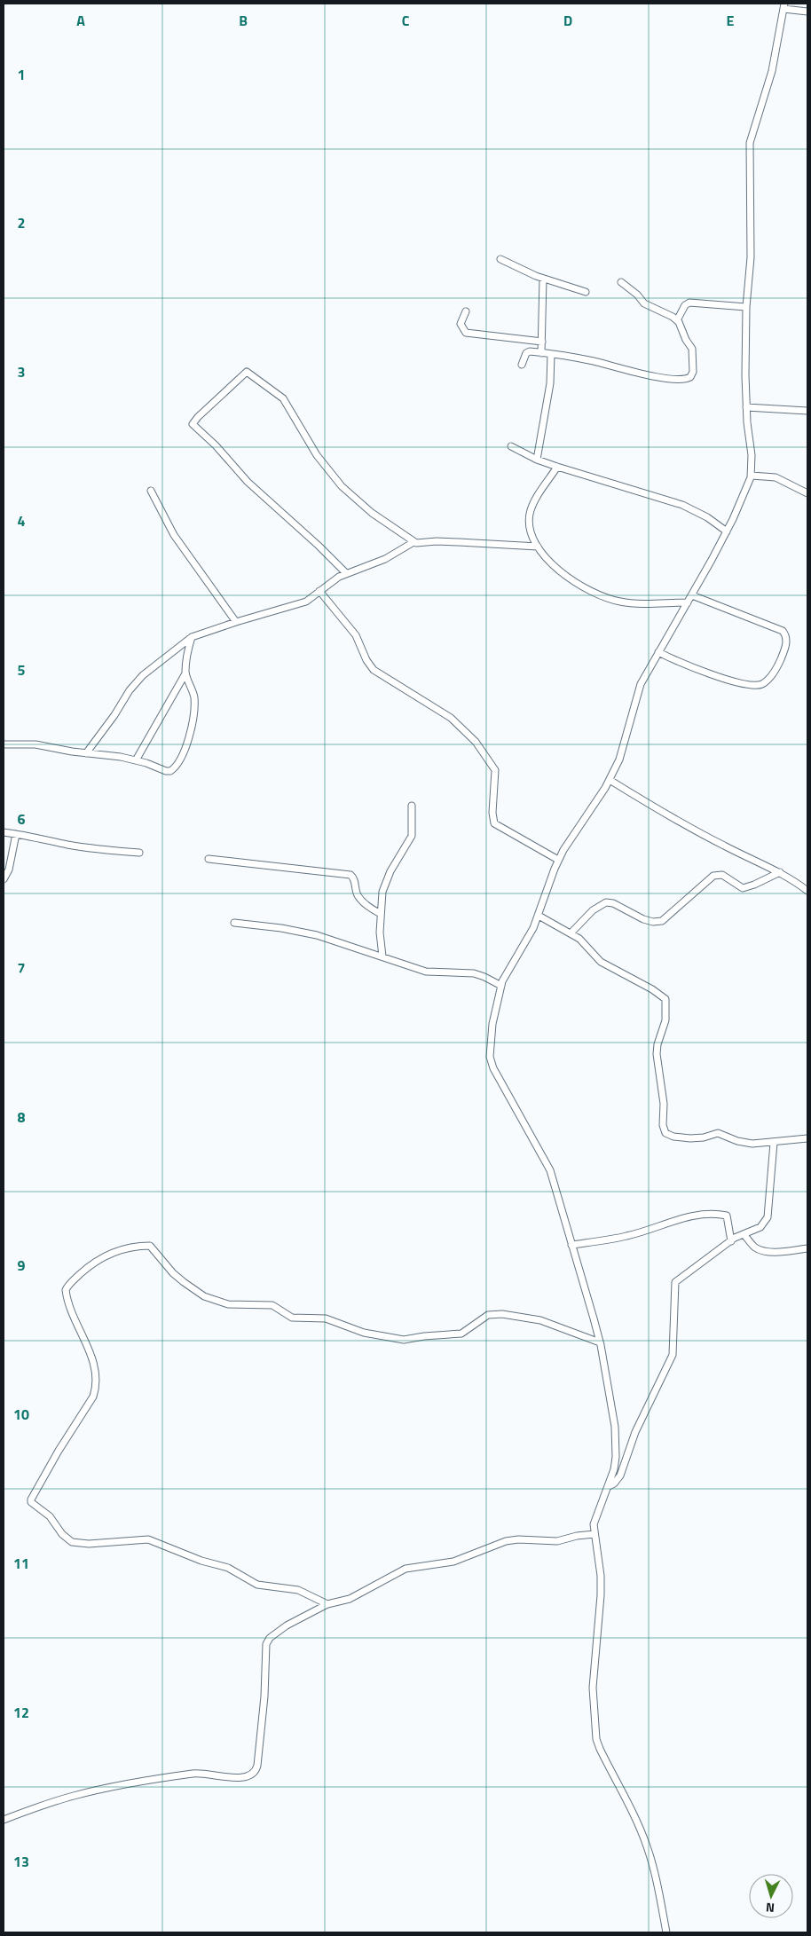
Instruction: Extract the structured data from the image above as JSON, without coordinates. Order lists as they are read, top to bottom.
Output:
{
  "north": "bottom",
  "grid": {
    "columns": [
      "A",
      "B",
      "C",
      "D",
      "E"
    ],
    "rows": [
      "1",
      "2",
      "3",
      "4",
      "5",
      "6",
      "7",
      "8",
      "9",
      "10",
      "11",
      "12",
      "13"
    ]
  }
}
